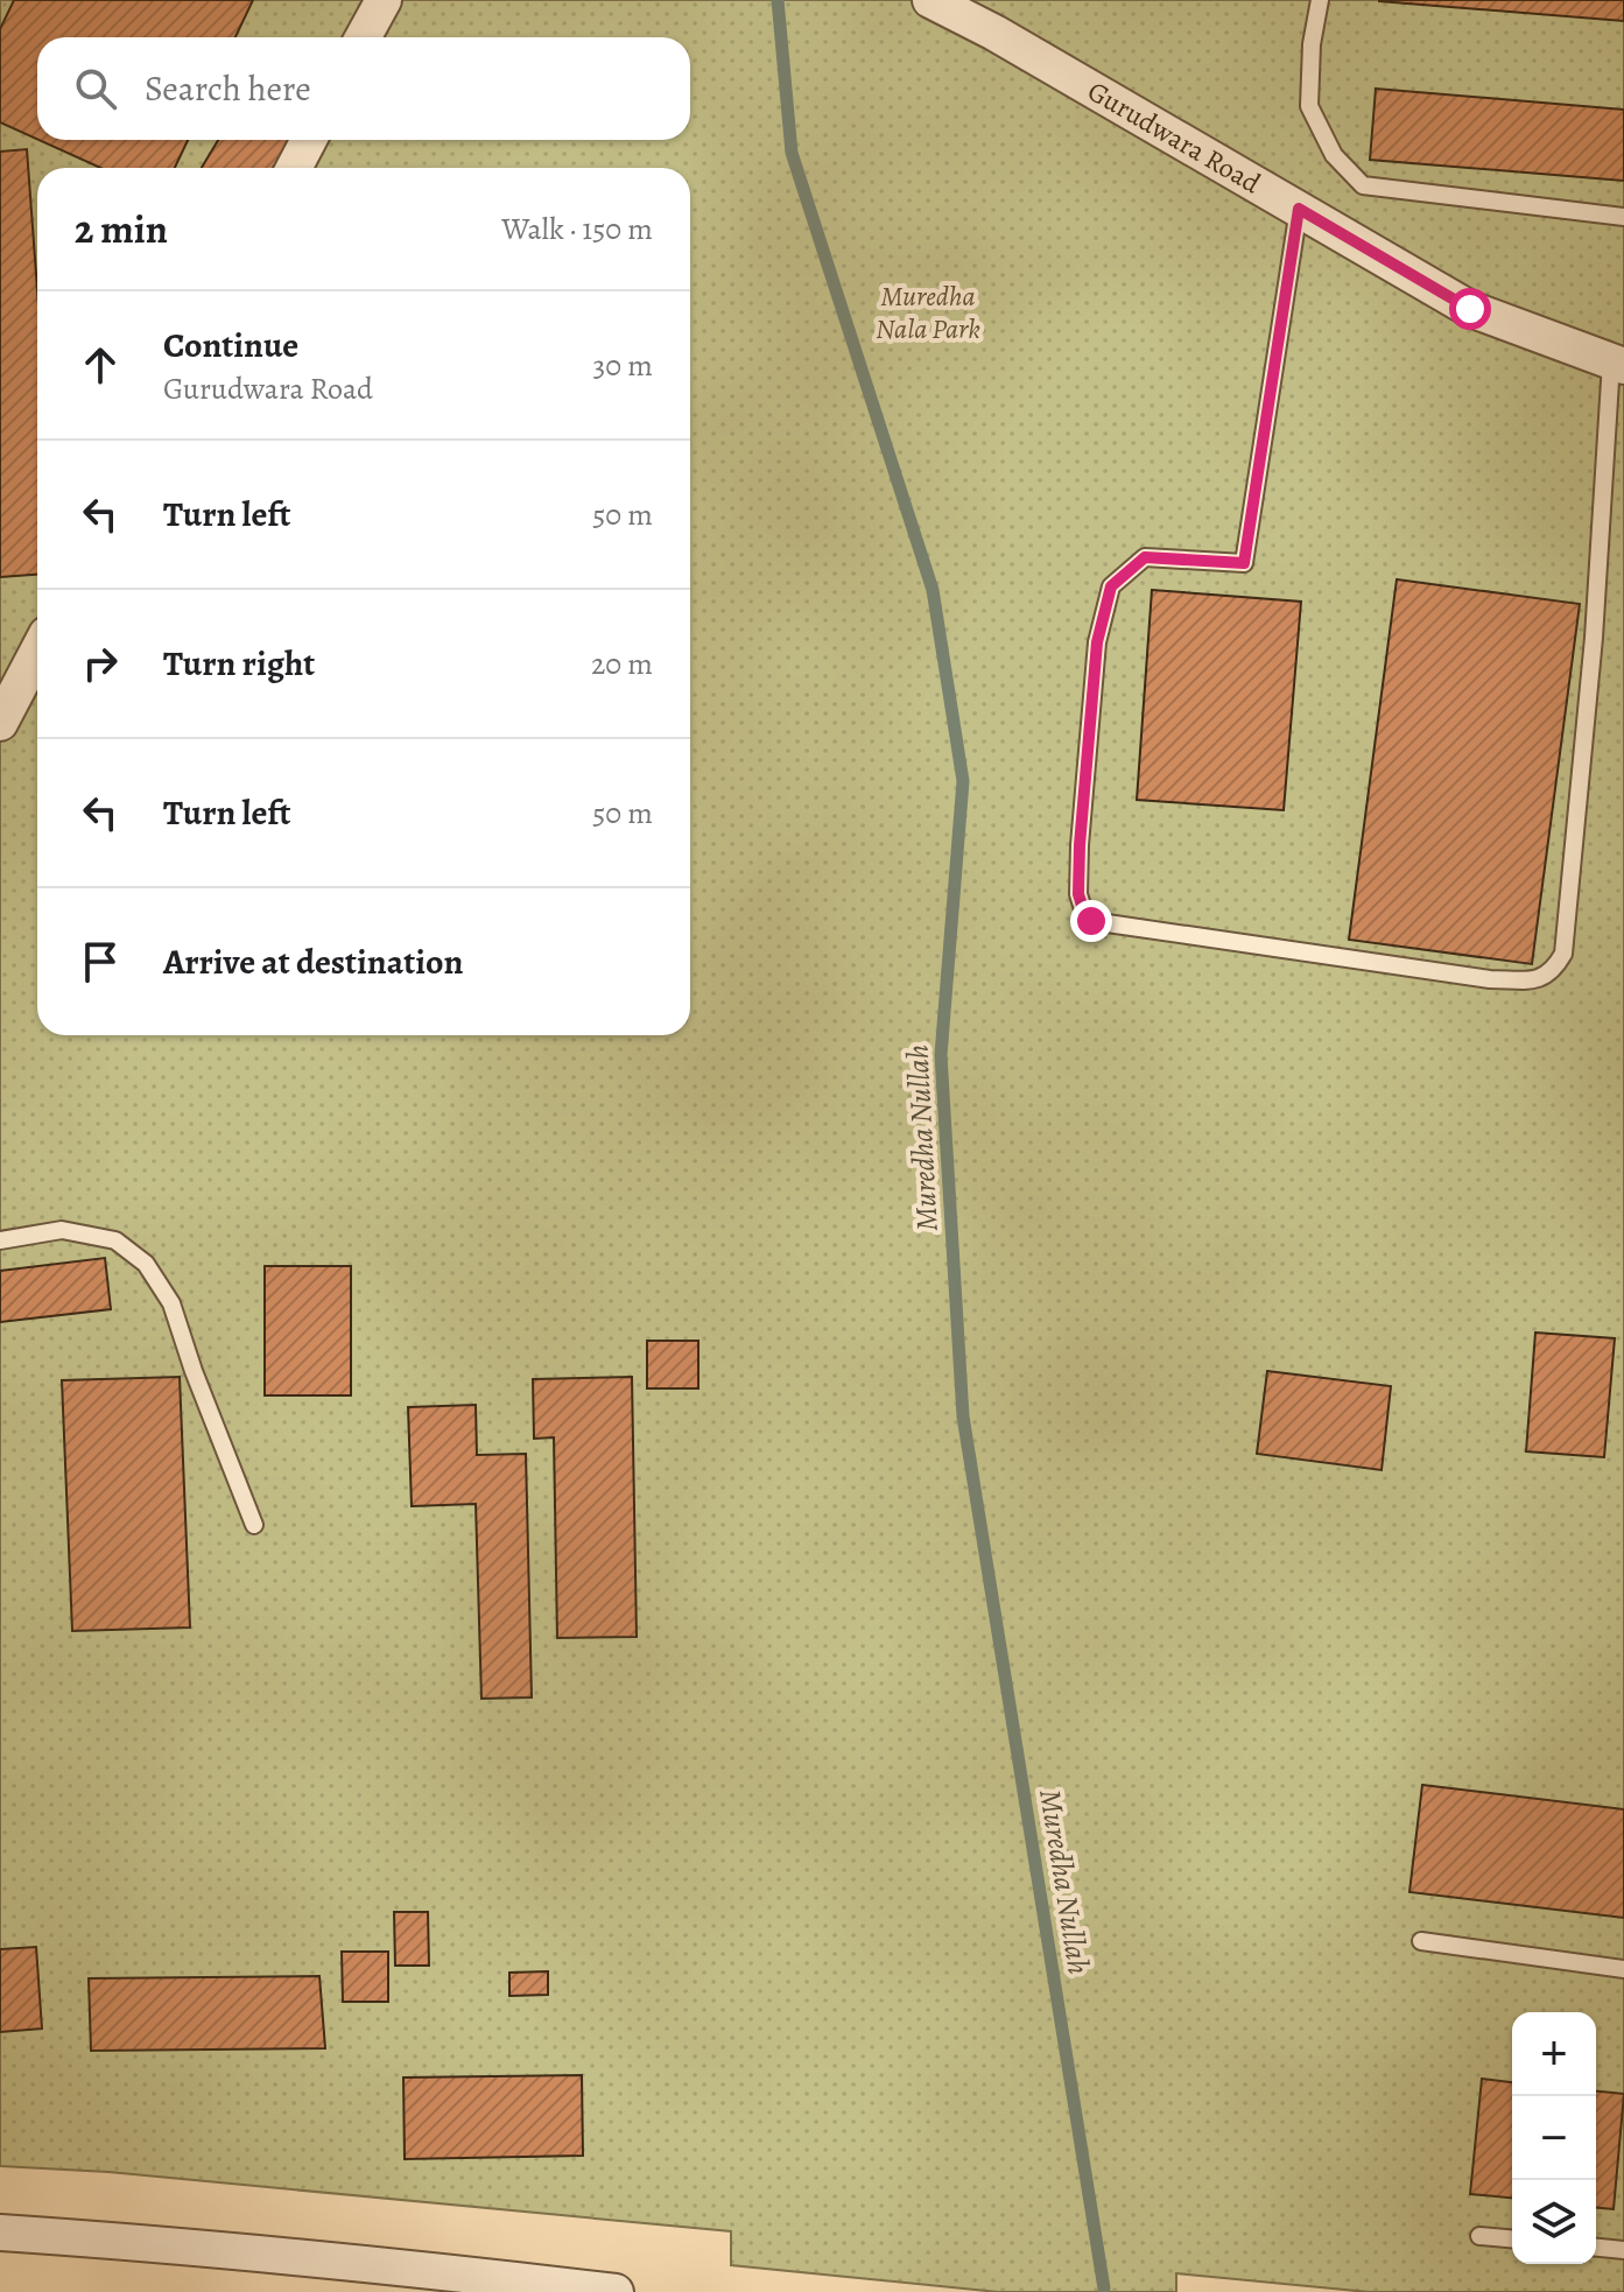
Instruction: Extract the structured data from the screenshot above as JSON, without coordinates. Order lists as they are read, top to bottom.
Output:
{
  "streets": {
    "street": ["Gurudwara Road"]
  },
  "water": ["Muredha Nullah"],
  "parks": ["Muredha Nala Park"],
  "page": {
    "search": "Search here",
    "heading": ["2 min", "Walk · 150 m"],
    "list": [
      ["Continue", "Gurudwara Road", "30 m"],
      ["Turn left", "50 m"],
      ["Turn right", "20 m"],
      ["Turn left", "50 m"],
      "Arrive at destination"
    ],
    "map_buttons": ["+", "−"]
  }
}
